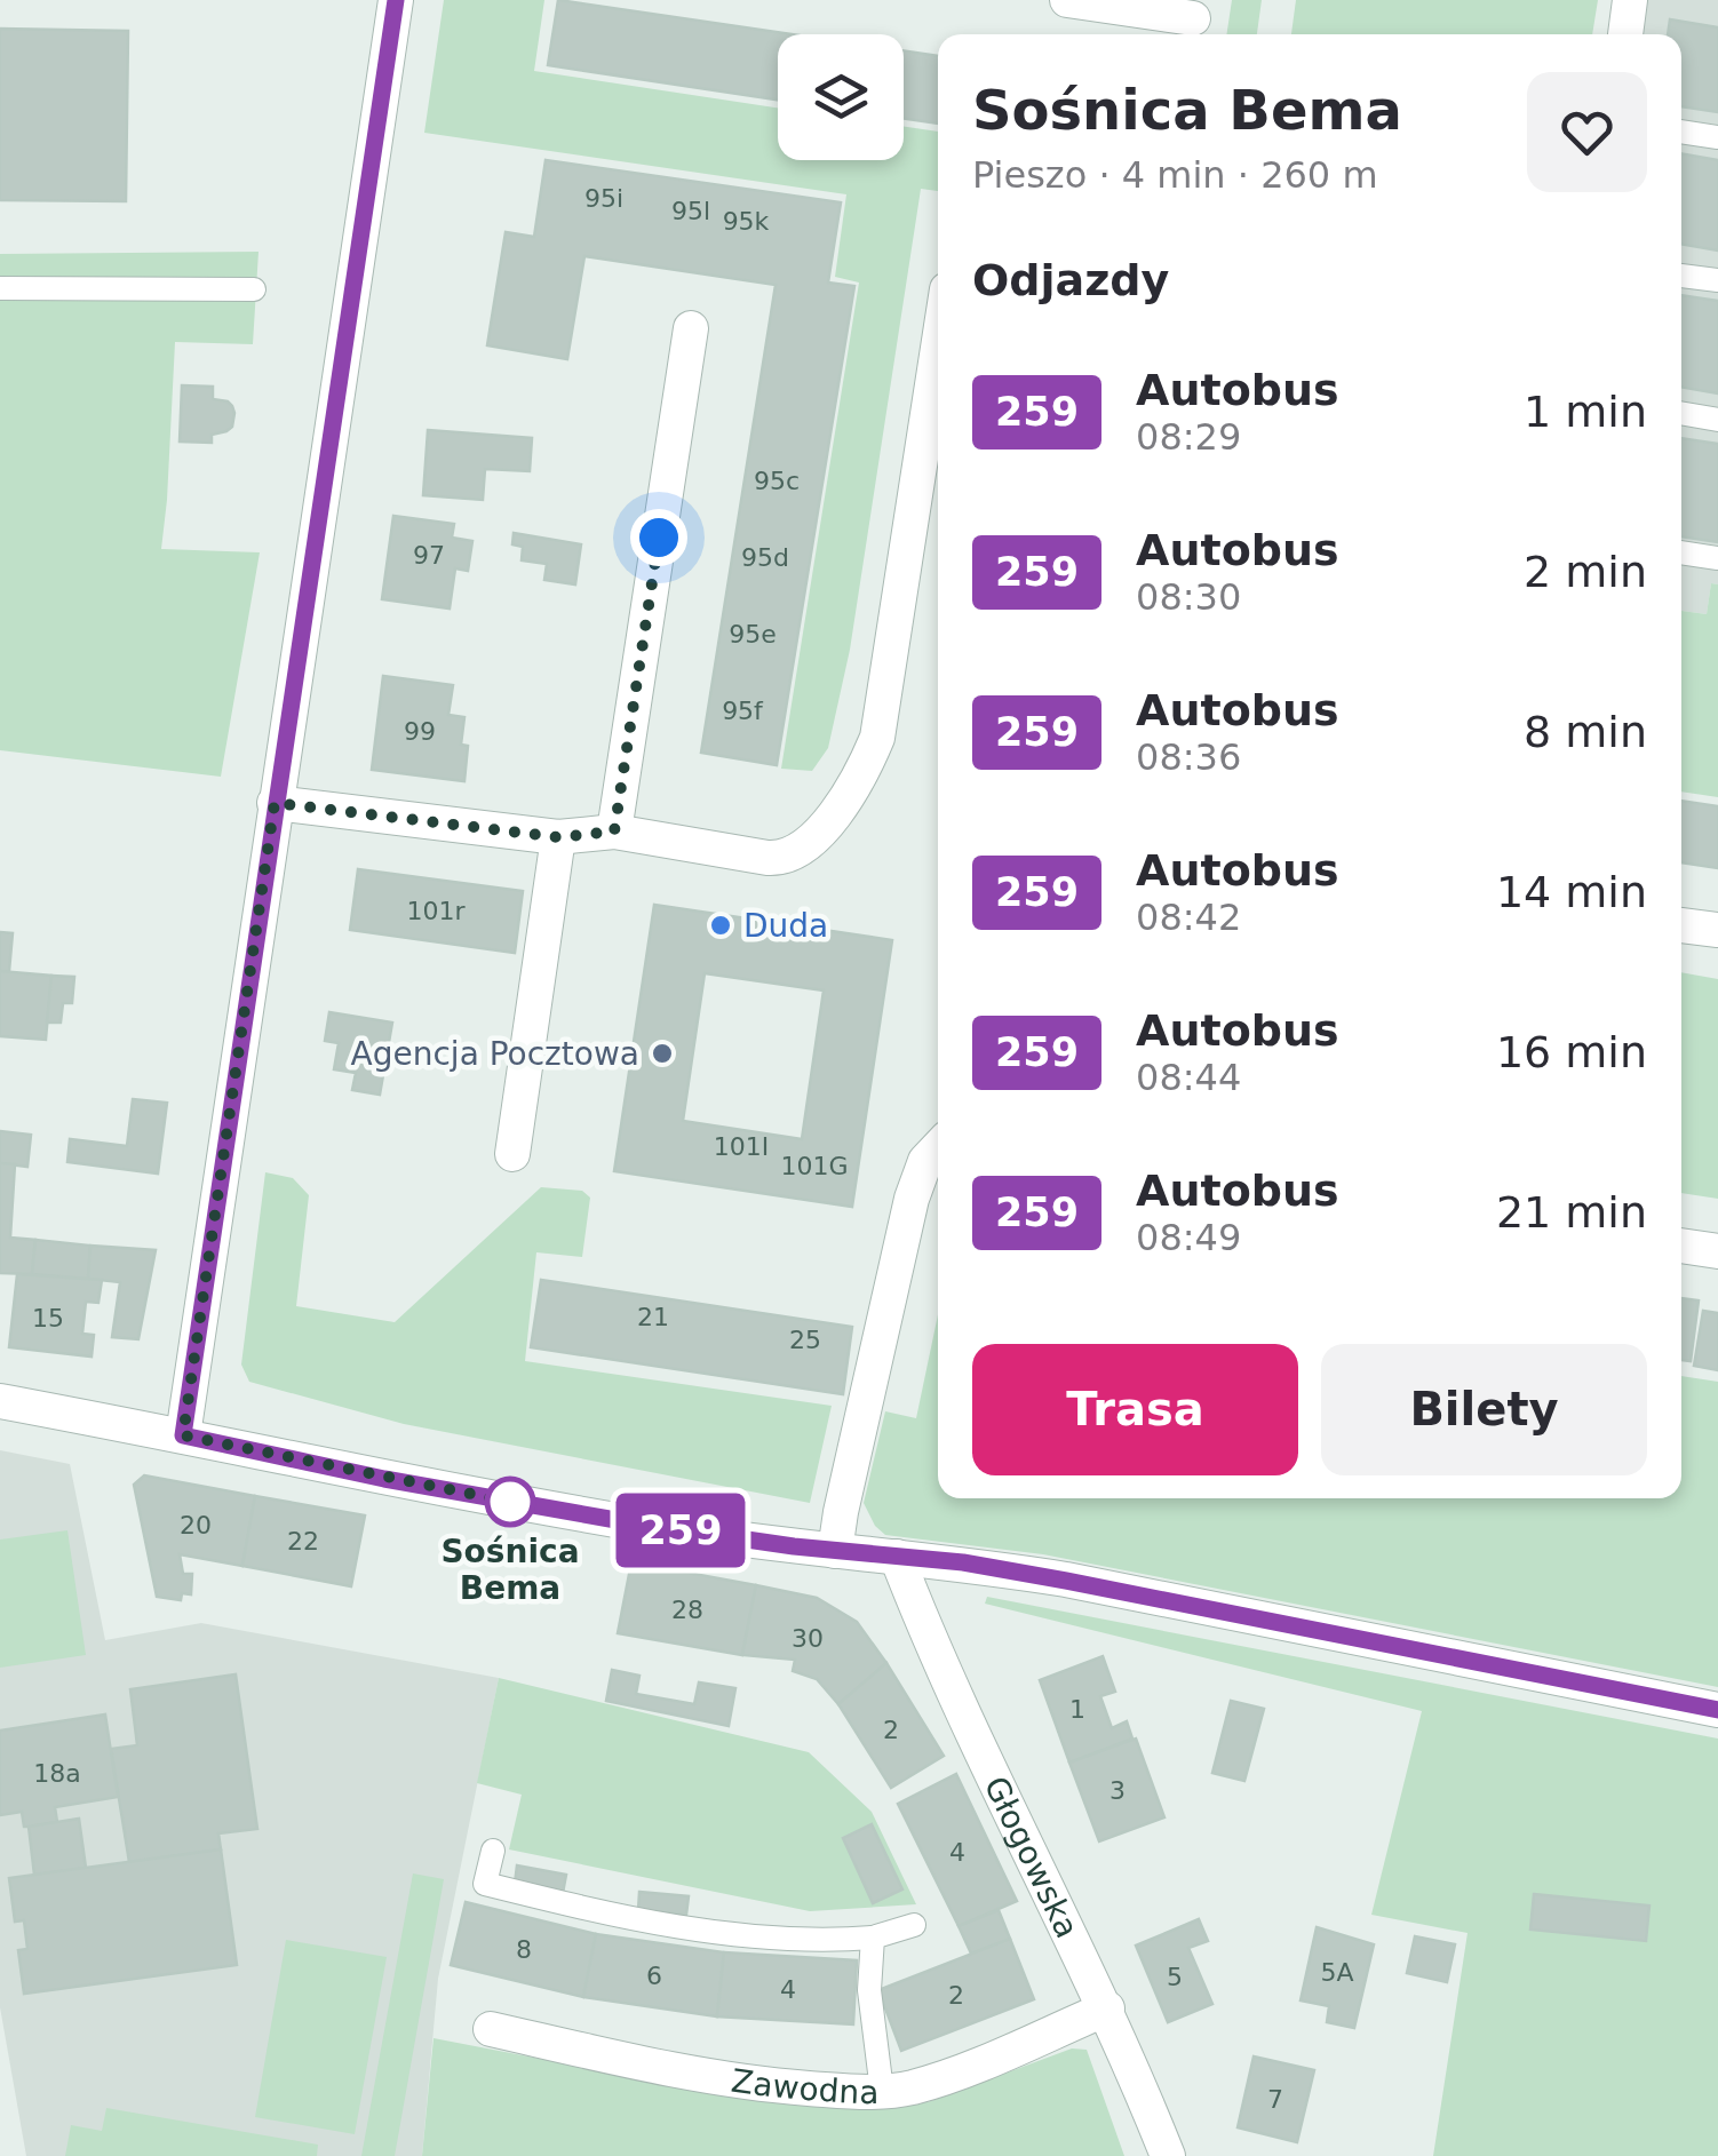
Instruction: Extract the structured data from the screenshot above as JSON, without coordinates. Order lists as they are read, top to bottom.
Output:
{
  "streets": {
    "street": ["Głogowska", "Zawodna"]
  },
  "crossings": [
    ["Głogowska", "Zawodna"]
  ],
  "places": ["Duda", "Agencja Pocztowa", "Sośnica Bema"],
  "lines": ["bus line 259"],
  "house_numbers": [
    "95i",
    "95l",
    "95k",
    "95c",
    "97",
    "95d",
    "95e",
    "95f",
    "99",
    "101r",
    "101I",
    "101G",
    "21",
    "15",
    "25",
    "20",
    "22",
    "28",
    "30",
    "1",
    "2",
    "18a",
    "3",
    "4",
    "8",
    "5A",
    "6",
    "5",
    "4",
    "2",
    "7"
  ],
  "page": {
    "on_map": "259",
    "heading": [
      ["Sośnica Bema", "Pieszo · 4 min · 260 m"],
      "Odjazdy"
    ],
    "list": [
      {
        "mark": "259",
        "name": "Autobus",
        "note": "08:29",
        "value": "1 min"
      },
      {
        "mark": "259",
        "name": "Autobus",
        "note": "08:30",
        "value": "2 min"
      },
      {
        "mark": "259",
        "name": "Autobus",
        "note": "08:36",
        "value": "8 min"
      },
      {
        "mark": "259",
        "name": "Autobus",
        "note": "08:42",
        "value": "14 min"
      },
      {
        "mark": "259",
        "name": "Autobus",
        "note": "08:44",
        "value": "16 min"
      },
      {
        "mark": "259",
        "name": "Autobus",
        "note": "08:49",
        "value": "21 min"
      }
    ],
    "buttons": ["Trasa", "Bilety"]
  }
}
